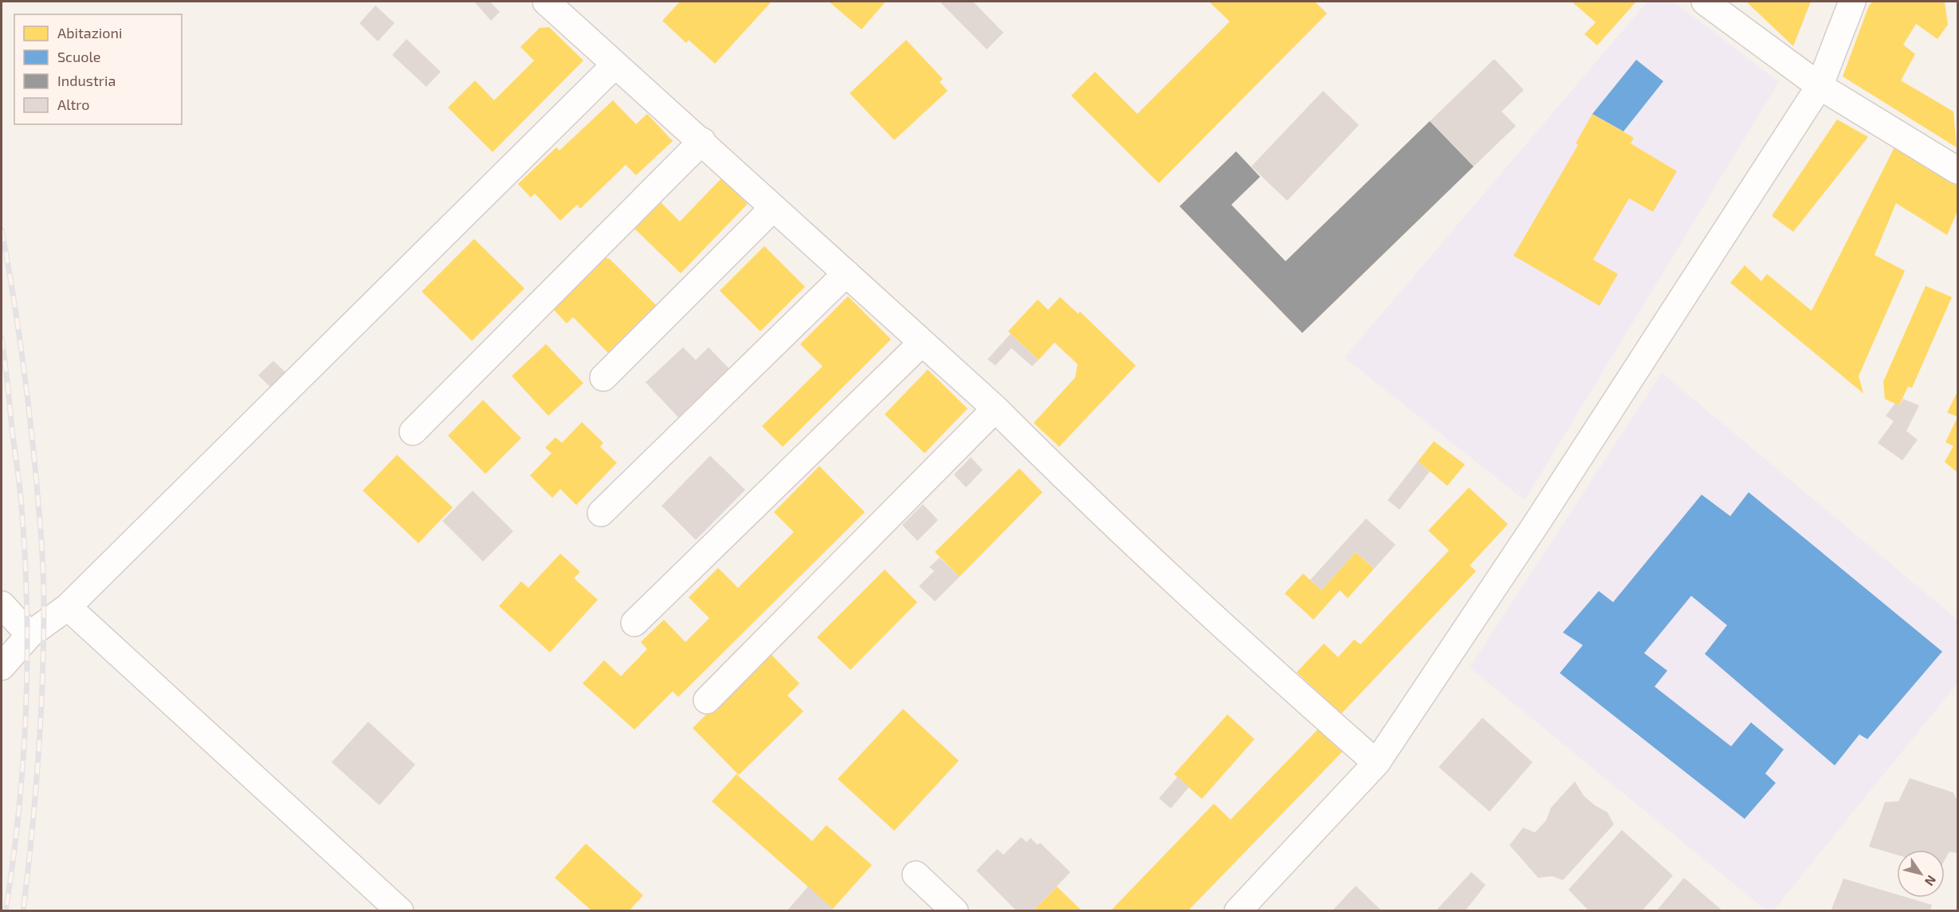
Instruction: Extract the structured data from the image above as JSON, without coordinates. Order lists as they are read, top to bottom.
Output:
{
  "legend": [
    "Abitazioni",
    "Scuole",
    "Industria",
    "Altro"
  ],
  "north": "bottom right"
}
